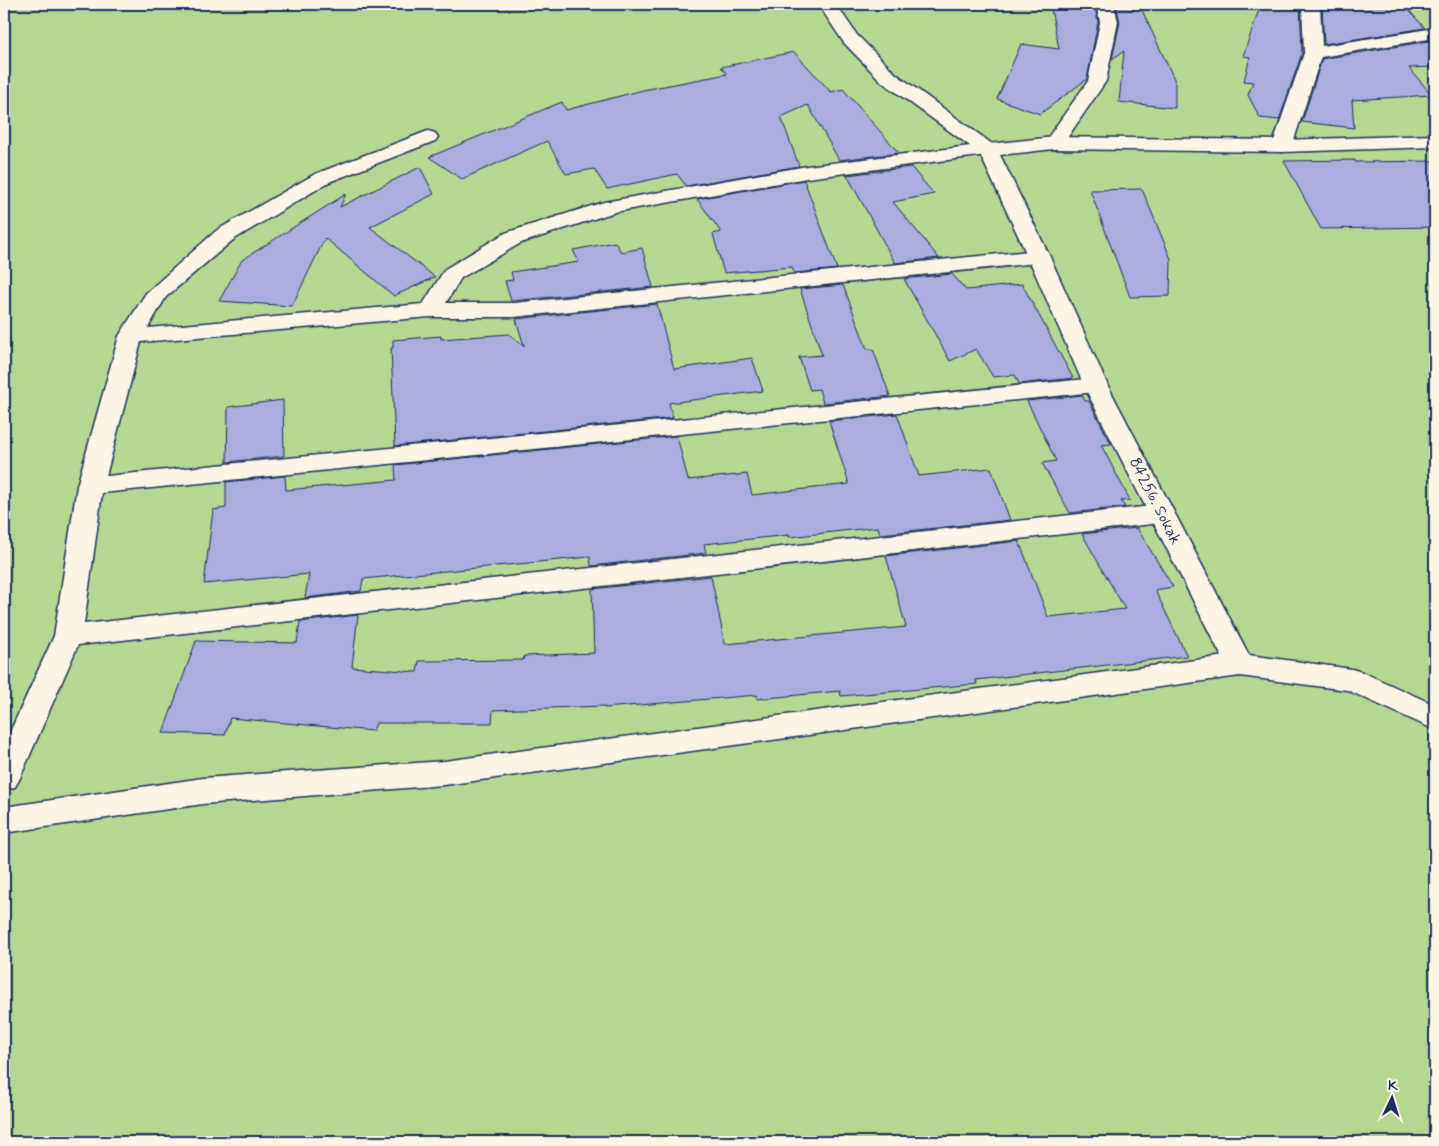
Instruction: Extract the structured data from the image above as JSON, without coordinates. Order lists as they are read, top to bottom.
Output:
{
  "streets": {
    "street": ["84256. Sokak"]
  },
  "north": "top"
}
